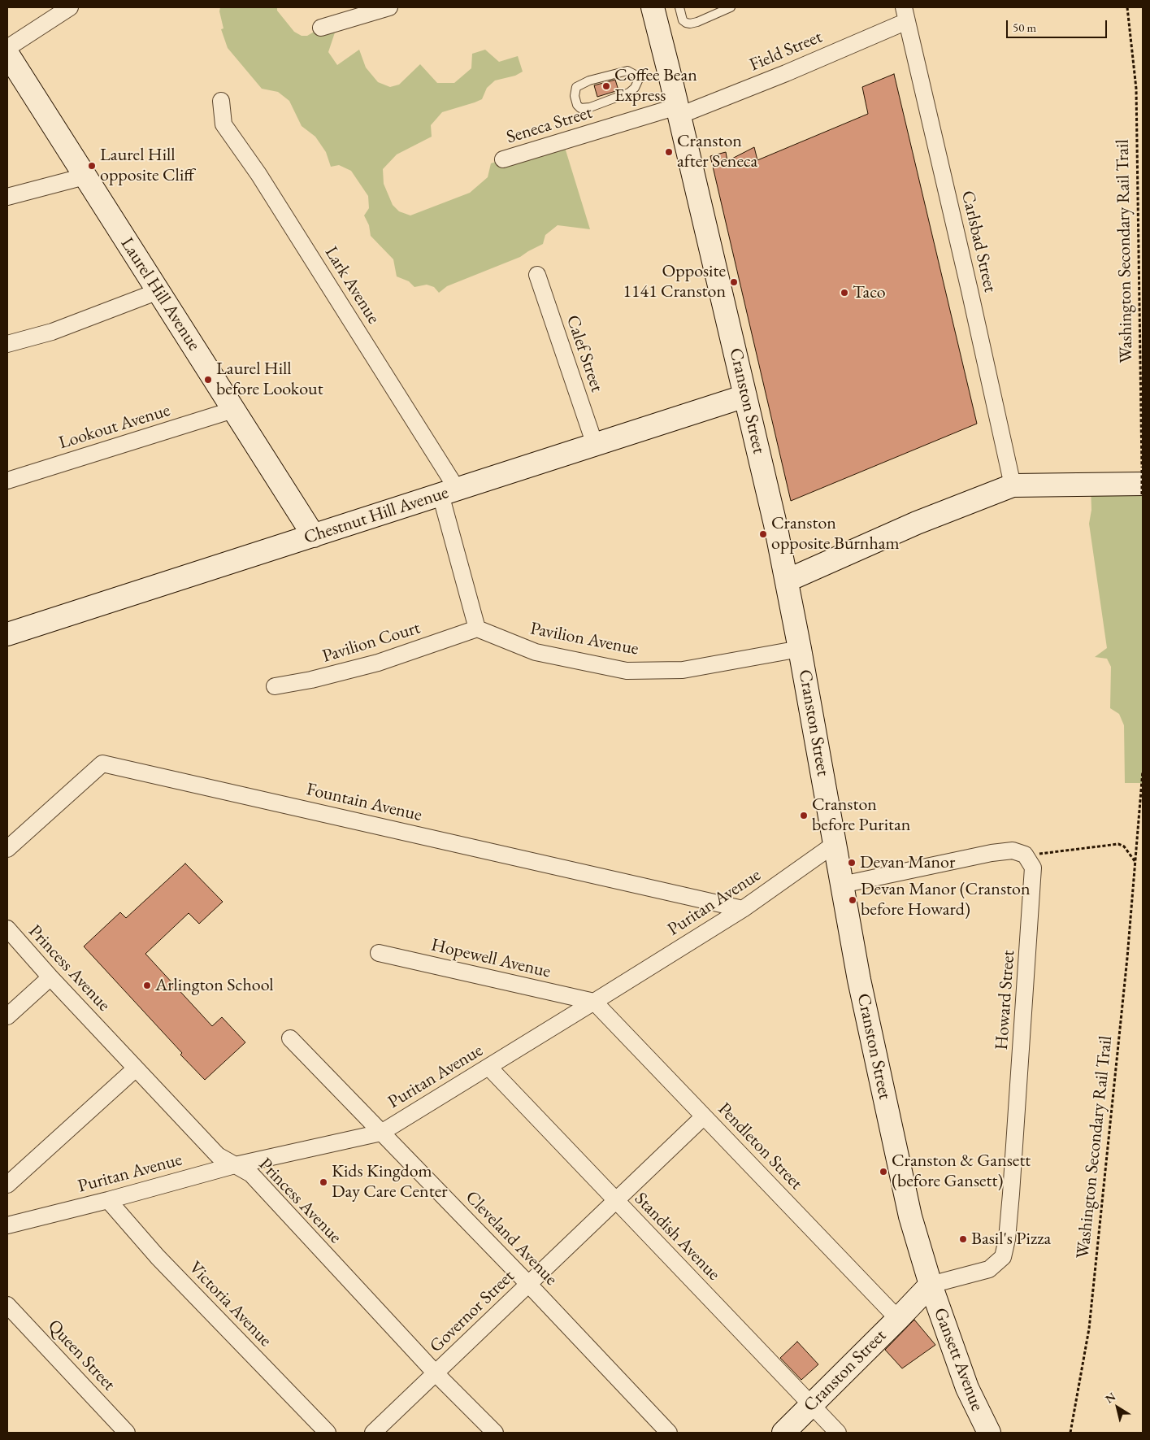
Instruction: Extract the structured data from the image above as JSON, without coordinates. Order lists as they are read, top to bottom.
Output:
{
  "streets": {
    "street": [
      "Field Street",
      "Seneca Street",
      "Carlsbad Street",
      "Lark Avenue",
      "Laurel Hill Avenue",
      "Calef Street",
      "Cranston Street",
      "Lookout Avenue",
      "Chestnut Hill Avenue",
      "Pavilion Avenue",
      "Pavilion Court",
      "Fountain Avenue",
      "Puritan Avenue",
      "Hopewell Avenue",
      "Princess Avenue",
      "Howard Street",
      "Pendleton Street",
      "Standish Avenue",
      "Cleveland Avenue",
      "Victoria Avenue",
      "Governor Street",
      "Queen Street",
      "Gansett Avenue"
    ],
    "path": ["Washington Secondary Rail Trail"]
  },
  "crossings": [
    ["Field Street", "Seneca Street"],
    ["Field Street", "Carlsbad Street"],
    ["Field Street", "Cranston Street"],
    ["Seneca Street", "Cranston Street"],
    ["Lark Avenue", "Chestnut Hill Avenue"],
    ["Laurel Hill Avenue", "Lookout Avenue"],
    ["Laurel Hill Avenue", "Chestnut Hill Avenue"],
    ["Calef Street", "Chestnut Hill Avenue"],
    ["Cranston Street", "Chestnut Hill Avenue"],
    ["Cranston Street", "Pavilion Avenue"],
    ["Cranston Street", "Puritan Avenue"],
    ["Cranston Street", "Howard Street"],
    ["Cranston Street", "Pendleton Street"],
    ["Cranston Street", "Standish Avenue"],
    ["Cranston Street", "Gansett Avenue"],
    ["Pavilion Avenue", "Pavilion Court"],
    ["Fountain Avenue", "Puritan Avenue"],
    ["Puritan Avenue", "Hopewell Avenue"],
    ["Puritan Avenue", "Princess Avenue"],
    ["Puritan Avenue", "Pendleton Street"],
    ["Puritan Avenue", "Standish Avenue"],
    ["Puritan Avenue", "Cleveland Avenue"],
    ["Puritan Avenue", "Victoria Avenue"],
    ["Hopewell Avenue", "Pendleton Street"],
    ["Princess Avenue", "Governor Street"],
    ["Howard Street", "Gansett Avenue"],
    ["Pendleton Street", "Governor Street"],
    ["Standish Avenue", "Governor Street"],
    ["Cleveland Avenue", "Governor Street"]
  ],
  "places": [
    "Coffee Bean Express",
    "Cranston after Seneca",
    "Laurel Hill opposite Cliff",
    "Opposite 1141 Cranston",
    "Taco",
    "Laurel Hill before Lookout",
    "Cranston opposite Burnham",
    "Cranston before Puritan",
    "Devan Manor",
    "Devan Manor (Cranston before Howard)",
    "Arlington School",
    "Cranston & Gansett (before Gansett)",
    "Kids Kingdom Day Care Center",
    "Basil's Pizza"
  ],
  "scale_bar": "50 m",
  "north": "top left"
}
